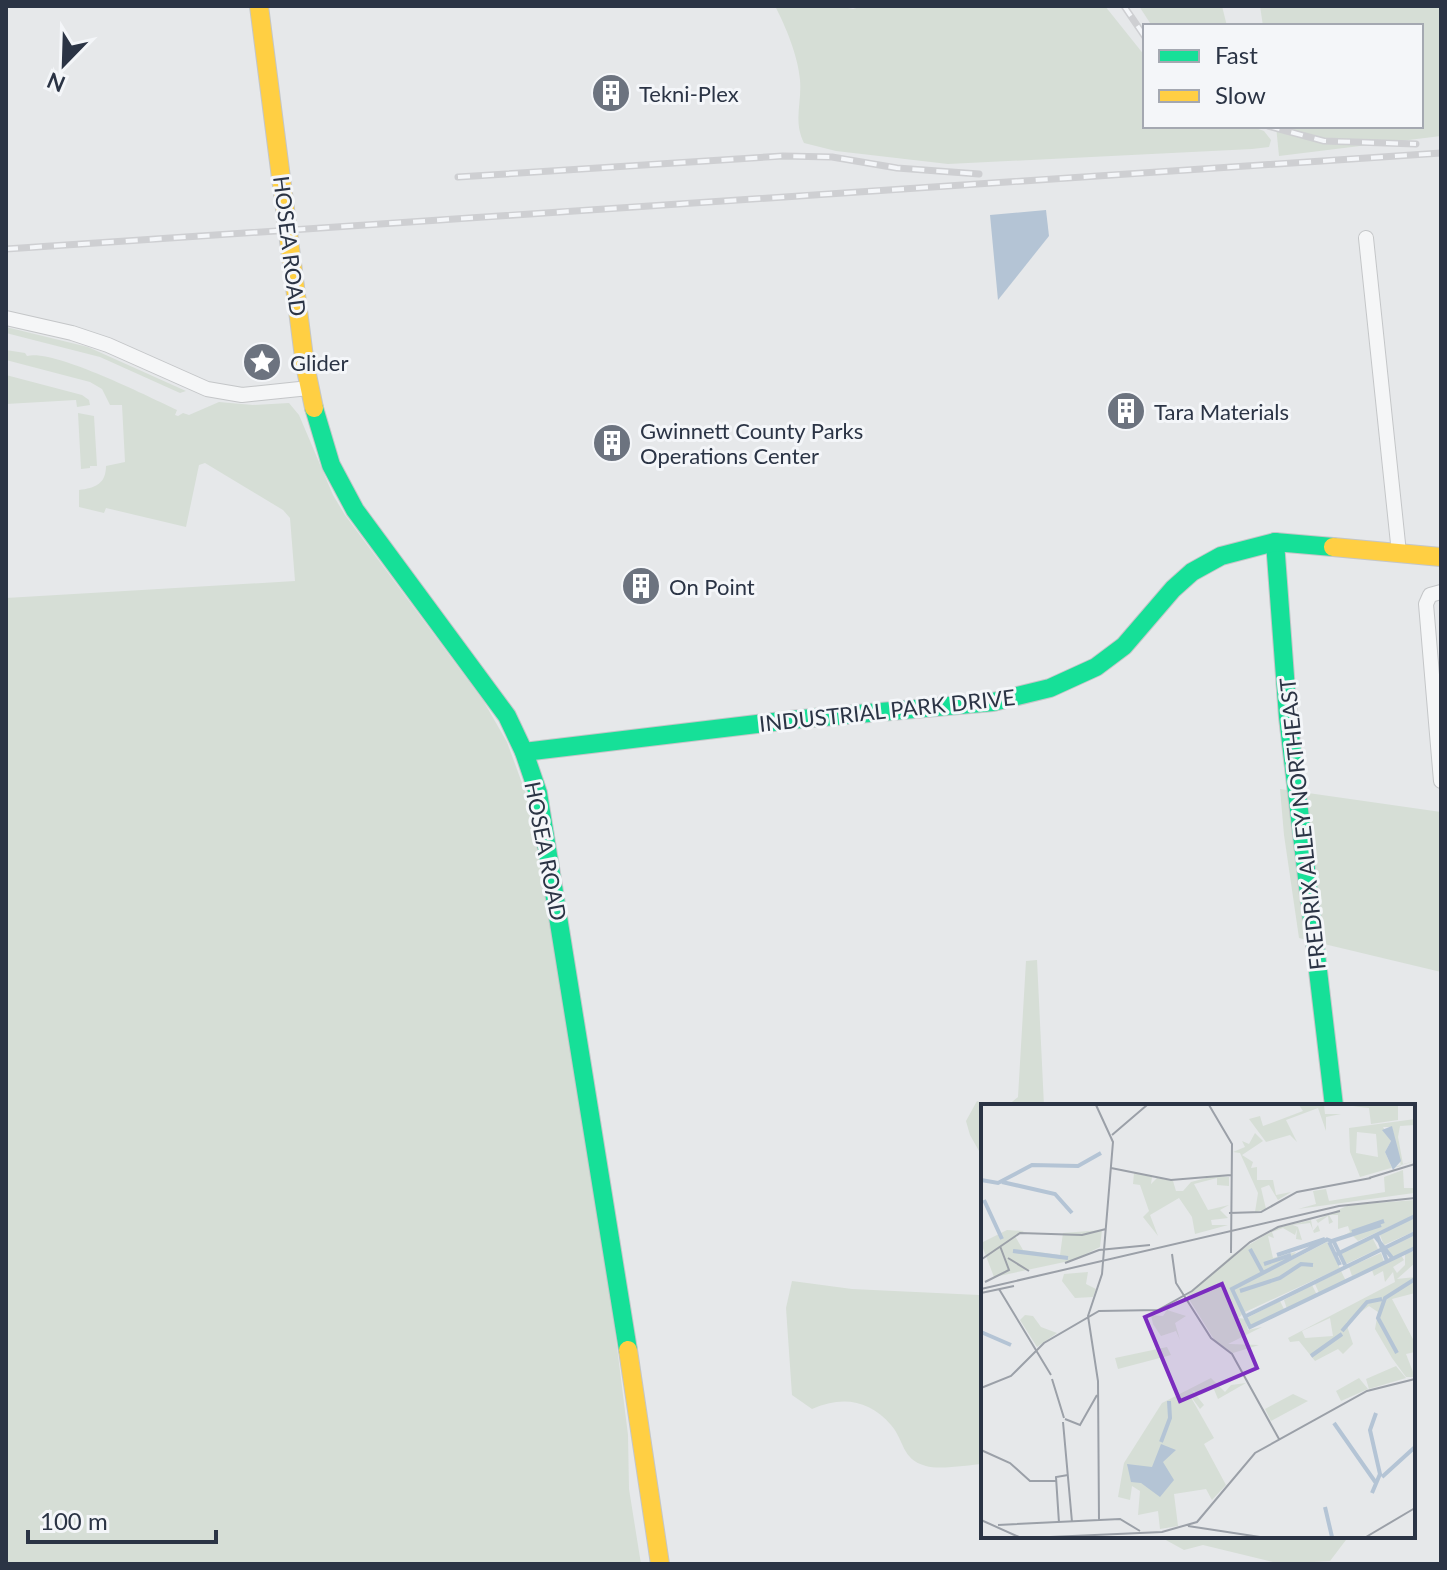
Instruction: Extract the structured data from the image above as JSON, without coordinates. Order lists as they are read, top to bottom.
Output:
{
  "streets": {
    "street": ["HOSEA ROAD", "INDUSTRIAL PARK DRIVE", "FREDRIX ALLEY NORTHEAST"]
  },
  "crossings": [
    ["HOSEA ROAD", "INDUSTRIAL PARK DRIVE"],
    ["INDUSTRIAL PARK DRIVE", "FREDRIX ALLEY NORTHEAST"]
  ],
  "places": {
    "building": [
      "Tekni-Plex",
      "Tara Materials",
      "Gwinnett County Parks Operations Center",
      "On Point"
    ],
    "place": ["Glider"]
  },
  "legend": ["Fast", "Slow"],
  "scale_bar": "100 m",
  "north": "bottom left"
}
